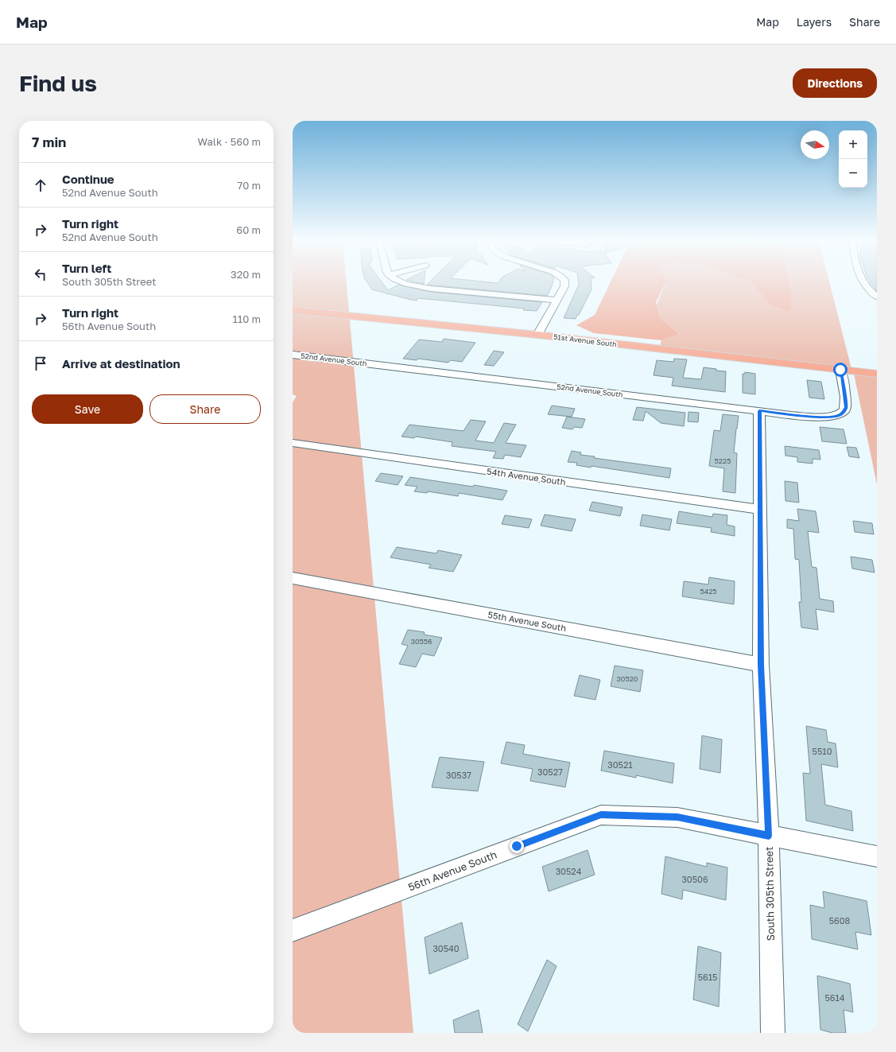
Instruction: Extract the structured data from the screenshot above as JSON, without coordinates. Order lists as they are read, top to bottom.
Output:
{
  "streets": {
    "main road": ["51st Avenue South"],
    "street": [
      "52nd Avenue South",
      "54th Avenue South",
      "55th Avenue South",
      "56th Avenue South",
      "South 305th Street"
    ]
  },
  "crossings": [
    ["51st Avenue South", "52nd Avenue South"],
    ["52nd Avenue South", "South 305th Street"],
    ["54th Avenue South", "South 305th Street"],
    ["55th Avenue South", "South 305th Street"],
    ["56th Avenue South", "South 305th Street"]
  ],
  "house_numbers": [
    "5225",
    "5425",
    "30556",
    "30520",
    "5510",
    "30521",
    "30527",
    "30537",
    "30524",
    "30506",
    "5608",
    "30540",
    "5615",
    "5614"
  ],
  "north": "right",
  "page": {
    "header": "Map",
    "nav": ["Map", "Layers", "Share"],
    "buttons": [
      "Directions",
      ["Save", "Share"]
    ],
    "title": "Find us",
    "heading": ["7 min", "Walk · 560 m"],
    "map_buttons": ["+", "−"],
    "list": [
      ["Continue", "52nd Avenue South", "70 m"],
      ["Turn right", "52nd Avenue South", "60 m"],
      ["Turn left", "South 305th Street", "320 m"],
      ["Turn right", "56th Avenue South", "110 m"],
      "Arrive at destination"
    ]
  }
}
